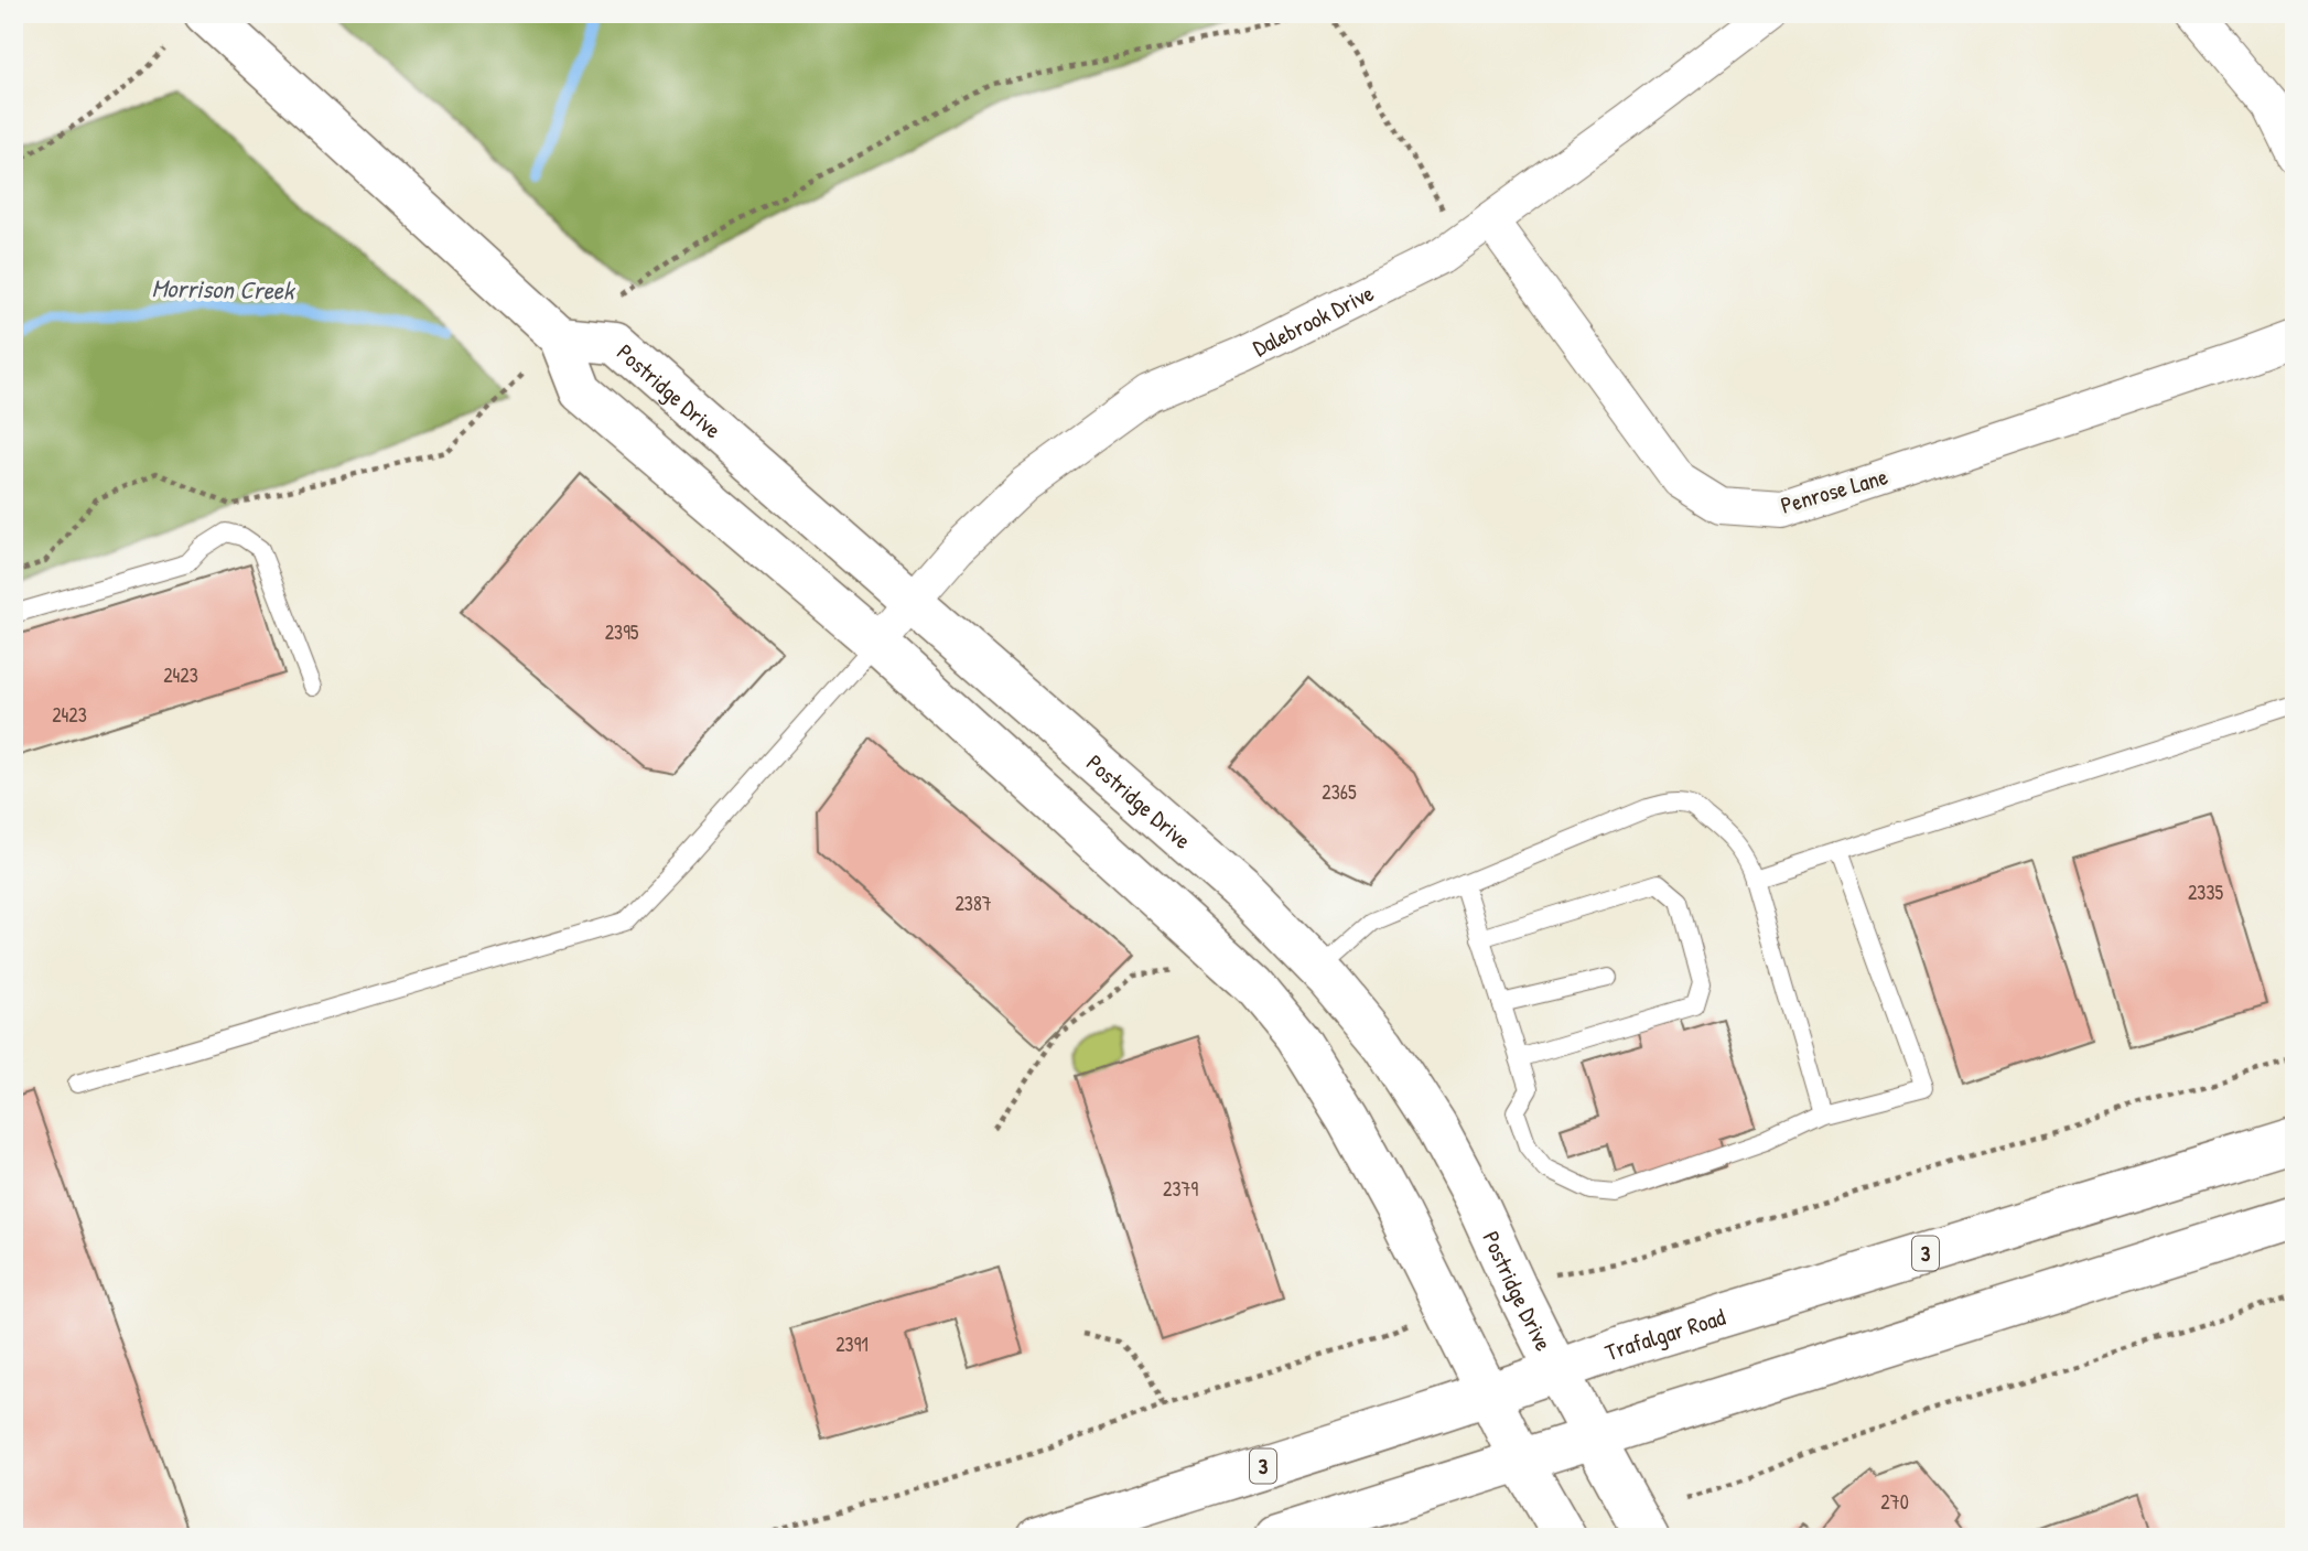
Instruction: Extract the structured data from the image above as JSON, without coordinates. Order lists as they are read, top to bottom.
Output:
{
  "streets": {
    "street": [
      "Dalebrook Drive",
      "Postridge Drive",
      "Penrose Lane",
      "3",
      "Trafalgar Road"
    ]
  },
  "crossings": [
    ["Dalebrook Drive", "Postridge Drive"],
    ["Dalebrook Drive", "Penrose Lane"],
    ["Postridge Drive", "Trafalgar Road"]
  ],
  "water": ["Morrison Creek"],
  "house_numbers": [
    "2395",
    "2423",
    "2423",
    "2365",
    "2335",
    "2387",
    "2379",
    "2391",
    "270"
  ]
}
